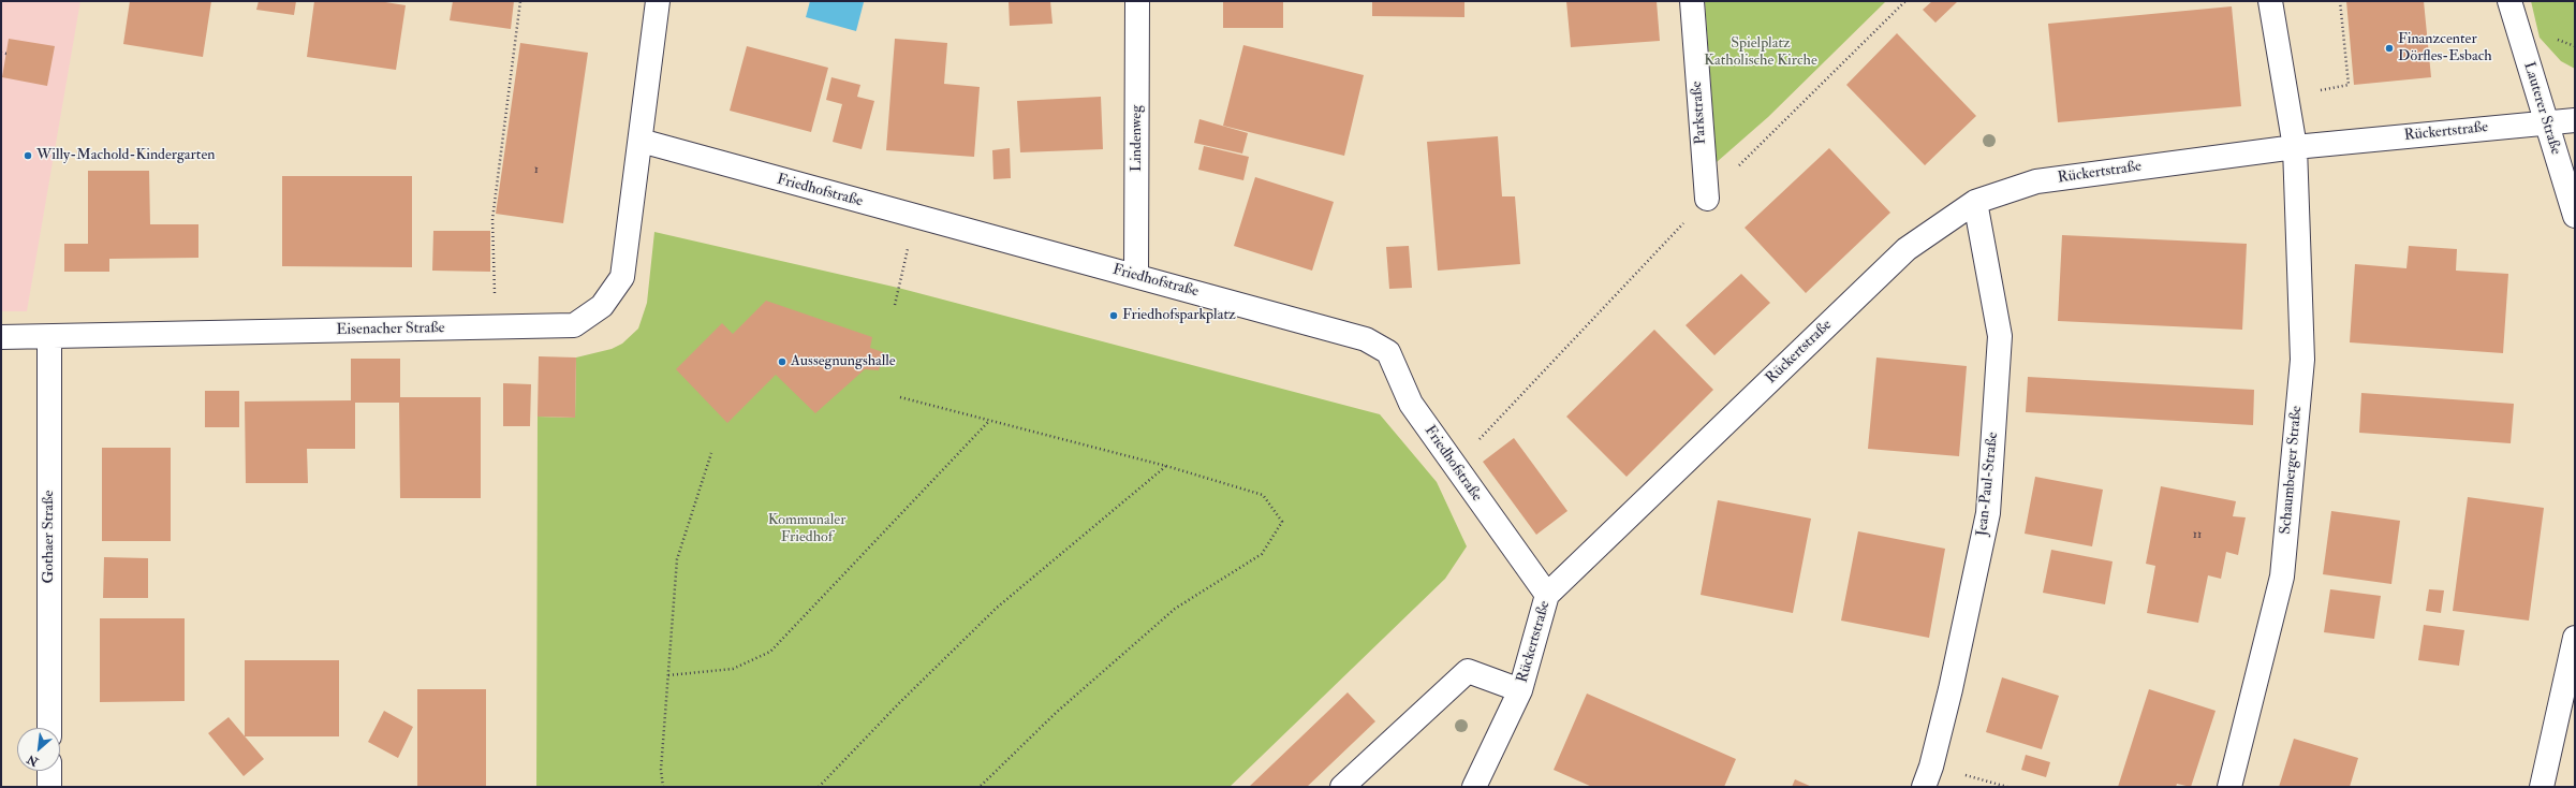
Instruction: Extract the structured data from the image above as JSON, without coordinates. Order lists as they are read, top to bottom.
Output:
{
  "streets": {
    "street": [
      "Lauterer Straße",
      "Parkstraße",
      "Rückertstraße",
      "Lindenweg",
      "Friedhofstraße",
      "Eisenacher Straße",
      "Schaumberger Straße",
      "Jean-Paul-Straße",
      "Gothaer Straße"
    ]
  },
  "crossings": [
    ["Lauterer Straße", "Rückertstraße"],
    ["Rückertstraße", "Friedhofstraße"],
    ["Rückertstraße", "Schaumberger Straße"],
    ["Rückertstraße", "Jean-Paul-Straße"],
    ["Lindenweg", "Friedhofstraße"],
    ["Friedhofstraße", "Eisenacher Straße"],
    ["Eisenacher Straße", "Gothaer Straße"]
  ],
  "parks": ["Spielplatz Katholische Kirche", "Kommunaler Friedhof"],
  "places": [
    "Finanzcenter Dörfles-Esbach",
    "Willy-Machold-Kindergarten",
    "Friedhofsparkplatz",
    "Aussegnungshalle"
  ],
  "house_numbers": ["1", "11"],
  "north": "bottom left"
}
